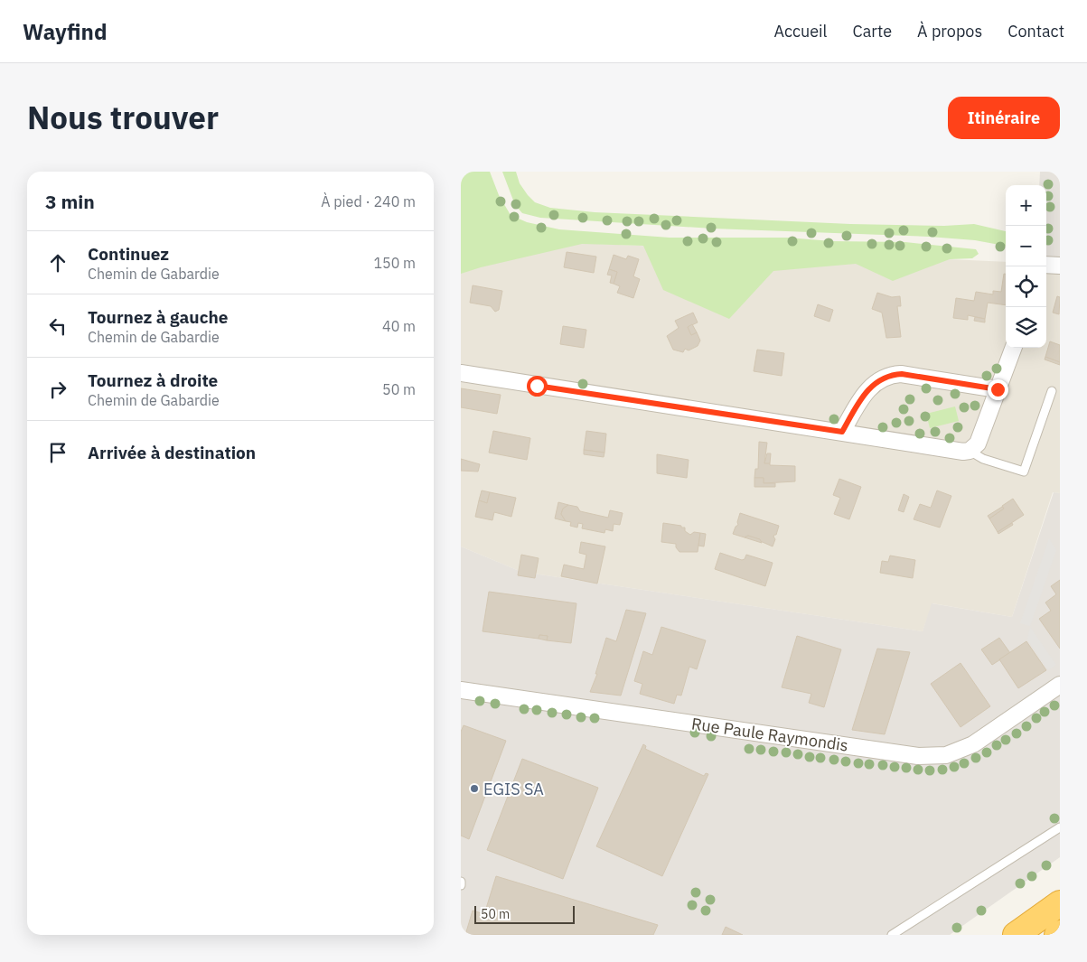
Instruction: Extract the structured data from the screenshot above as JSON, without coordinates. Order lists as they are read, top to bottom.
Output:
{
  "streets": {
    "street": ["Rue Paule Raymondis"]
  },
  "places": ["EGIS SA"],
  "scale_bar": "50 m",
  "page": {
    "header": "Wayfind",
    "nav": [
      "Accueil",
      "Carte",
      "À propos",
      "Contact"
    ],
    "title": "Nous trouver",
    "buttons": "Itinéraire",
    "heading": ["3 min", "À pied · 240 m"],
    "map_buttons": ["+", "−"],
    "list": [
      ["Continuez", "Chemin de Gabardie", "150 m"],
      ["Tournez à gauche", "Chemin de Gabardie", "40 m"],
      ["Tournez à droite", "Chemin de Gabardie", "50 m"],
      "Arrivée à destination"
    ],
    "scale": "50 m"
  }
}
